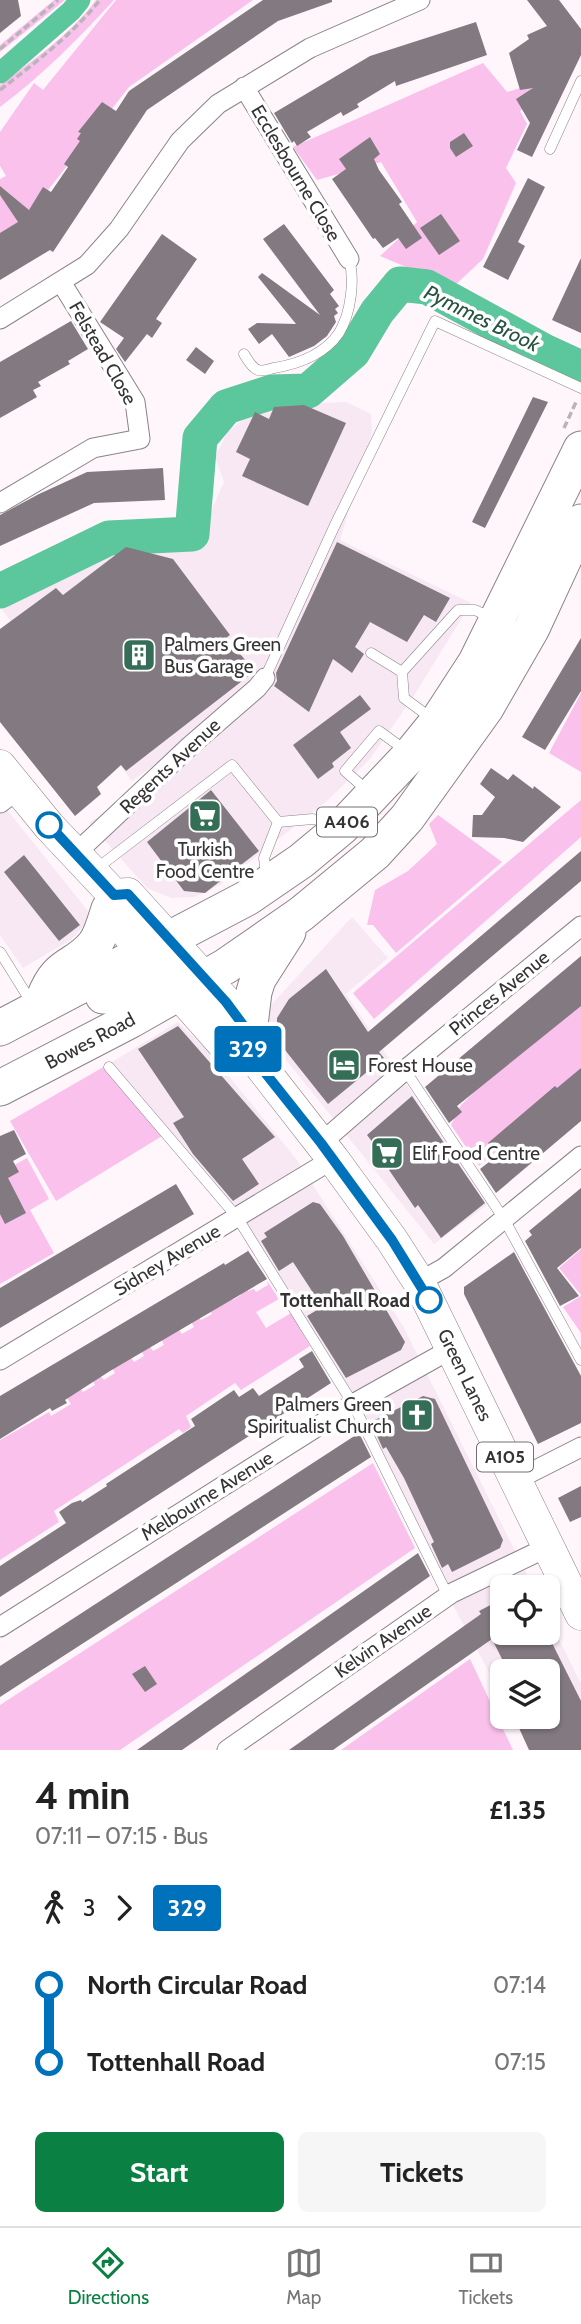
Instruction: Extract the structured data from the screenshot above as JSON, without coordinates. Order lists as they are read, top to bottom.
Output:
{
  "streets": {
    "highway": ["A406", "Bowes Road"],
    "main road": ["Green Lanes", "A105"],
    "street": [
      "Ecclesbourne Close",
      "Felstead Close",
      "Regents Avenue",
      "Princes Avenue",
      "Sidney Avenue",
      "Melbourne Avenue",
      "Kelvin Avenue"
    ]
  },
  "crossings": [
    ["Regents Avenue", "Green Lanes"],
    ["A406", "Bowes Road"],
    ["A406", "Green Lanes"],
    ["Princes Avenue", "Sidney Avenue"],
    ["Princes Avenue", "Green Lanes"],
    ["Bowes Road", "Green Lanes"],
    ["Sidney Avenue", "Green Lanes"],
    ["Green Lanes", "Melbourne Avenue"],
    ["Green Lanes", "Kelvin Avenue"]
  ],
  "water": ["Pymmes Brook"],
  "places": {
    "building": ["Palmers Green Bus Garage"],
    "supermarket": ["Turkish Food Centre", "Elif Food Centre"],
    "hotel": ["Forest House"],
    "other": ["Tottenhall Road"],
    "church": ["Palmers Green Spiritualist Church"]
  },
  "lines": ["bus line 329"],
  "page": {
    "on_map": "329",
    "heading": ["4 min", "07:11 – 07:15 · Bus", "£1.35"],
    "legs": ["3", "329"],
    "list": [
      {
        "name": "North Circular Road",
        "value": "07:14"
      },
      {
        "name": "Tottenhall Road",
        "value": "07:15"
      }
    ],
    "buttons": ["Start", "Tickets"],
    "tabs": ["Directions", "Map", "Tickets"]
  }
}
